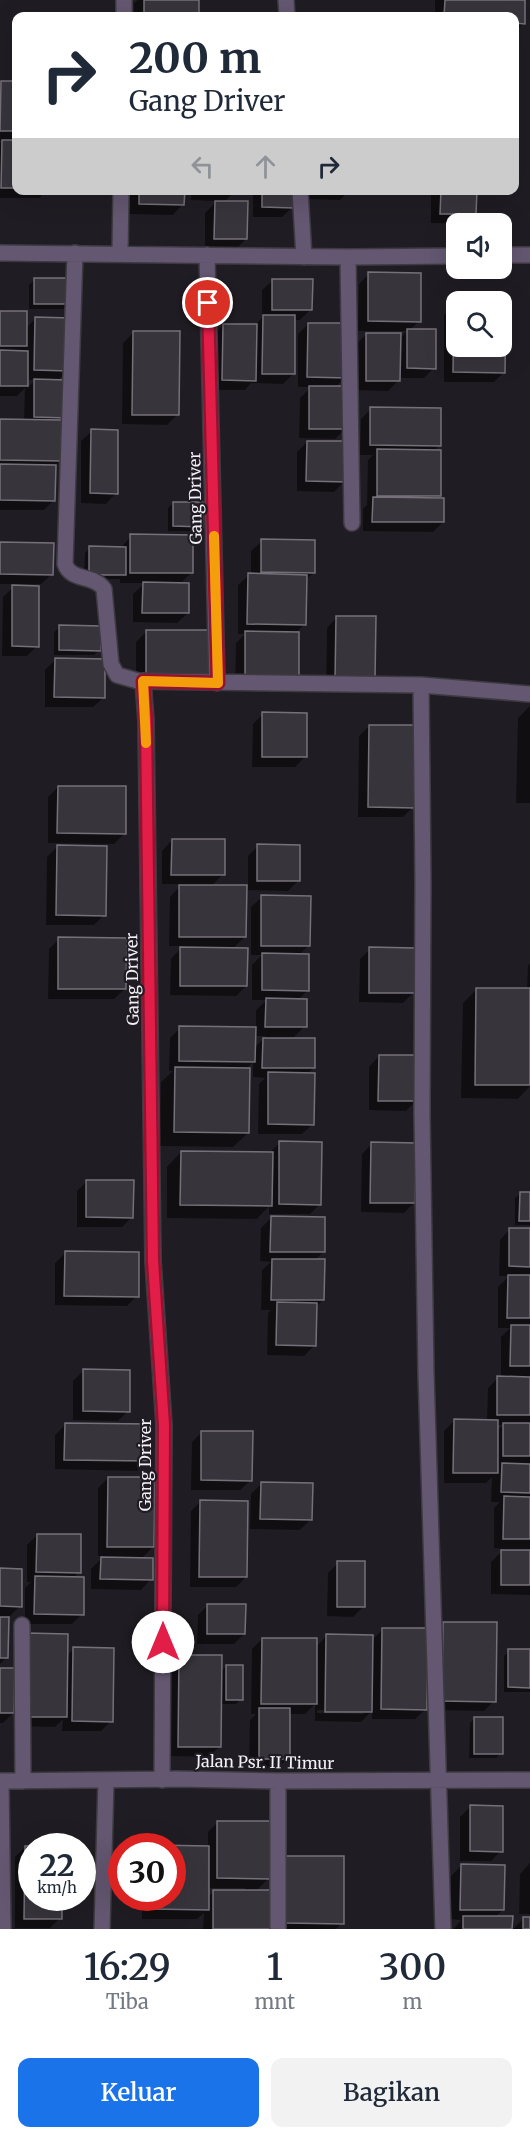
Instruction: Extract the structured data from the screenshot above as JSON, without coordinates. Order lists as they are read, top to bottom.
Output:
{
  "streets": {
    "street": ["Gang Driver", "Jalan Psr. II Timur"]
  },
  "crossings": [
    ["Gang Driver", "Jalan Psr. II Timur"]
  ],
  "page": {
    "turn": ["200 m", "Gang Driver"],
    "speed": "22 km/h",
    "limit": "30",
    "eta": [
      "16:29",
      "Tiba",
      "1",
      "mnt",
      "300",
      "m"
    ],
    "buttons": ["Keluar", "Bagikan"]
  }
}
